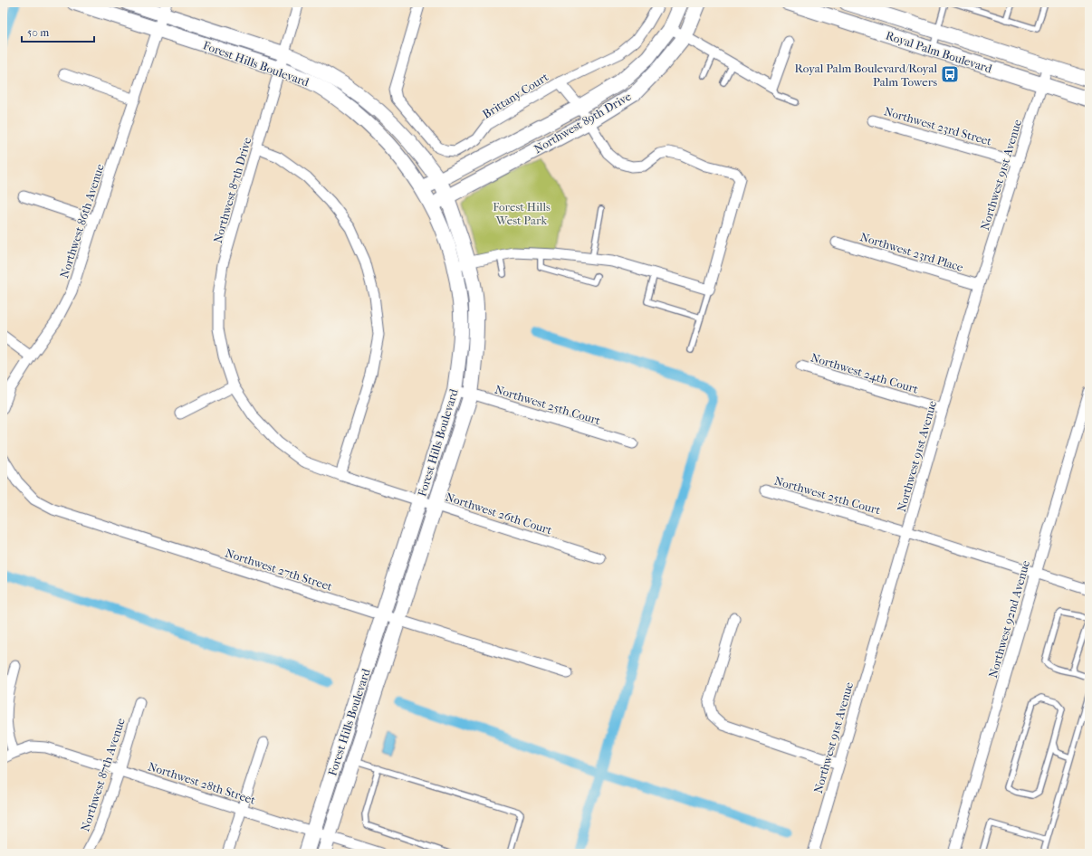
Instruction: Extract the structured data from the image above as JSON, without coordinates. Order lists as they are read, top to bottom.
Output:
{
  "streets": {
    "street": [
      "Royal Palm Boulevard",
      "Forest Hills Boulevard",
      "Brittany Court",
      "Northwest 89th Drive",
      "Northwest 23rd Street",
      "Northwest 91st Avenue",
      "Northwest 87th Drive",
      "Northwest 86th Avenue",
      "Northwest 23rd Place",
      "Northwest 24th Court",
      "Northwest 25th Court",
      "Northwest 26th Court",
      "Northwest 27th Street",
      "Northwest 92nd Avenue",
      "Northwest 87th Avenue",
      "Northwest 28th Street"
    ]
  },
  "crossings": [
    ["Royal Palm Boulevard", "Northwest 91st Avenue"],
    ["Forest Hills Boulevard", "Northwest 89th Drive"],
    ["Forest Hills Boulevard", "Northwest 87th Drive"],
    ["Forest Hills Boulevard", "Northwest 86th Avenue"],
    ["Forest Hills Boulevard", "Northwest 25th Court"],
    ["Forest Hills Boulevard", "Northwest 26th Court"],
    ["Forest Hills Boulevard", "Northwest 27th Street"],
    ["Forest Hills Boulevard", "Northwest 28th Street"],
    ["Brittany Court", "Northwest 89th Drive"],
    ["Northwest 23rd Street", "Northwest 91st Avenue"],
    ["Northwest 91st Avenue", "Northwest 23rd Place"],
    ["Northwest 91st Avenue", "Northwest 24th Court"],
    ["Northwest 91st Avenue", "Northwest 25th Court"],
    ["Northwest 87th Drive", "Northwest 26th Court"],
    ["Northwest 25th Court", "Northwest 92nd Avenue"],
    ["Northwest 87th Avenue", "Northwest 28th Street"]
  ],
  "parks": ["Forest Hills West Park"],
  "places": {
    "bus stop": ["Royal Palm Boulevard/Royal Palm Towers"]
  },
  "scale_bar": "50 m"
}
